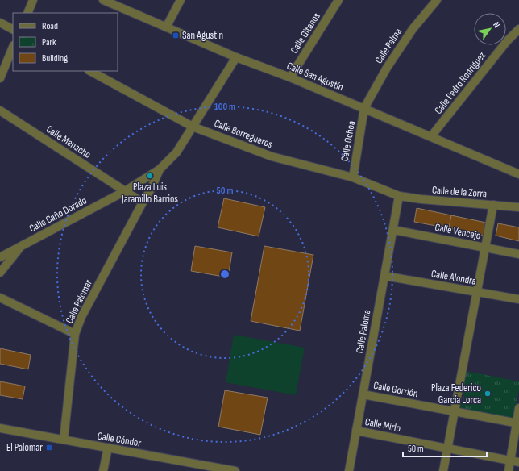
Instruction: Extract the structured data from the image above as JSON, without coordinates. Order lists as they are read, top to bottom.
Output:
{
  "streets": {
    "street": [
      "Calle Gitanos",
      "Calle Palma",
      "Calle San Agustín",
      "Calle Pedro Rodriguez",
      "Calle Borregueros",
      "Calle Ochoa",
      "Calle Menacho",
      "Calle de la Zorra",
      "Calle Caño Dorado",
      "Calle Vencejo",
      "Calle Alondra",
      "Calle Palomar",
      "Calle Paloma",
      "Calle Gorrión",
      "Calle Mirlo",
      "Calle Cóndor"
    ]
  },
  "crossings": [
    ["Calle Gitanos", "Calle San Agustín"],
    ["Calle Palma", "Calle San Agustín"],
    ["Calle Palma", "Calle Ochoa"],
    ["Calle San Agustín", "Calle Pedro Rodriguez"],
    ["Calle San Agustín", "Calle Ochoa"],
    ["Calle Borregueros", "Calle Ochoa"],
    ["Calle Borregueros", "Calle de la Zorra"],
    ["Calle Borregueros", "Calle Paloma"],
    ["Calle Menacho", "Calle Caño Dorado"],
    ["Calle de la Zorra", "Calle Paloma"],
    ["Calle Vencejo", "Calle Paloma"],
    ["Calle Alondra", "Calle Paloma"],
    ["Calle Palomar", "Calle Cóndor"],
    ["Calle Paloma", "Calle Gorrión"],
    ["Calle Paloma", "Calle Mirlo"]
  ],
  "places": {
    "transit": ["San Agustín", "El Palomar"],
    "other": ["Plaza Luis Jaramillo Barrios", "Plaza Federico García Lorca"]
  },
  "legend": ["Road", "Park", "Building"],
  "scale_bar": "50 m",
  "north": "top right",
  "rings": ["100 m", "50 m"]
}
